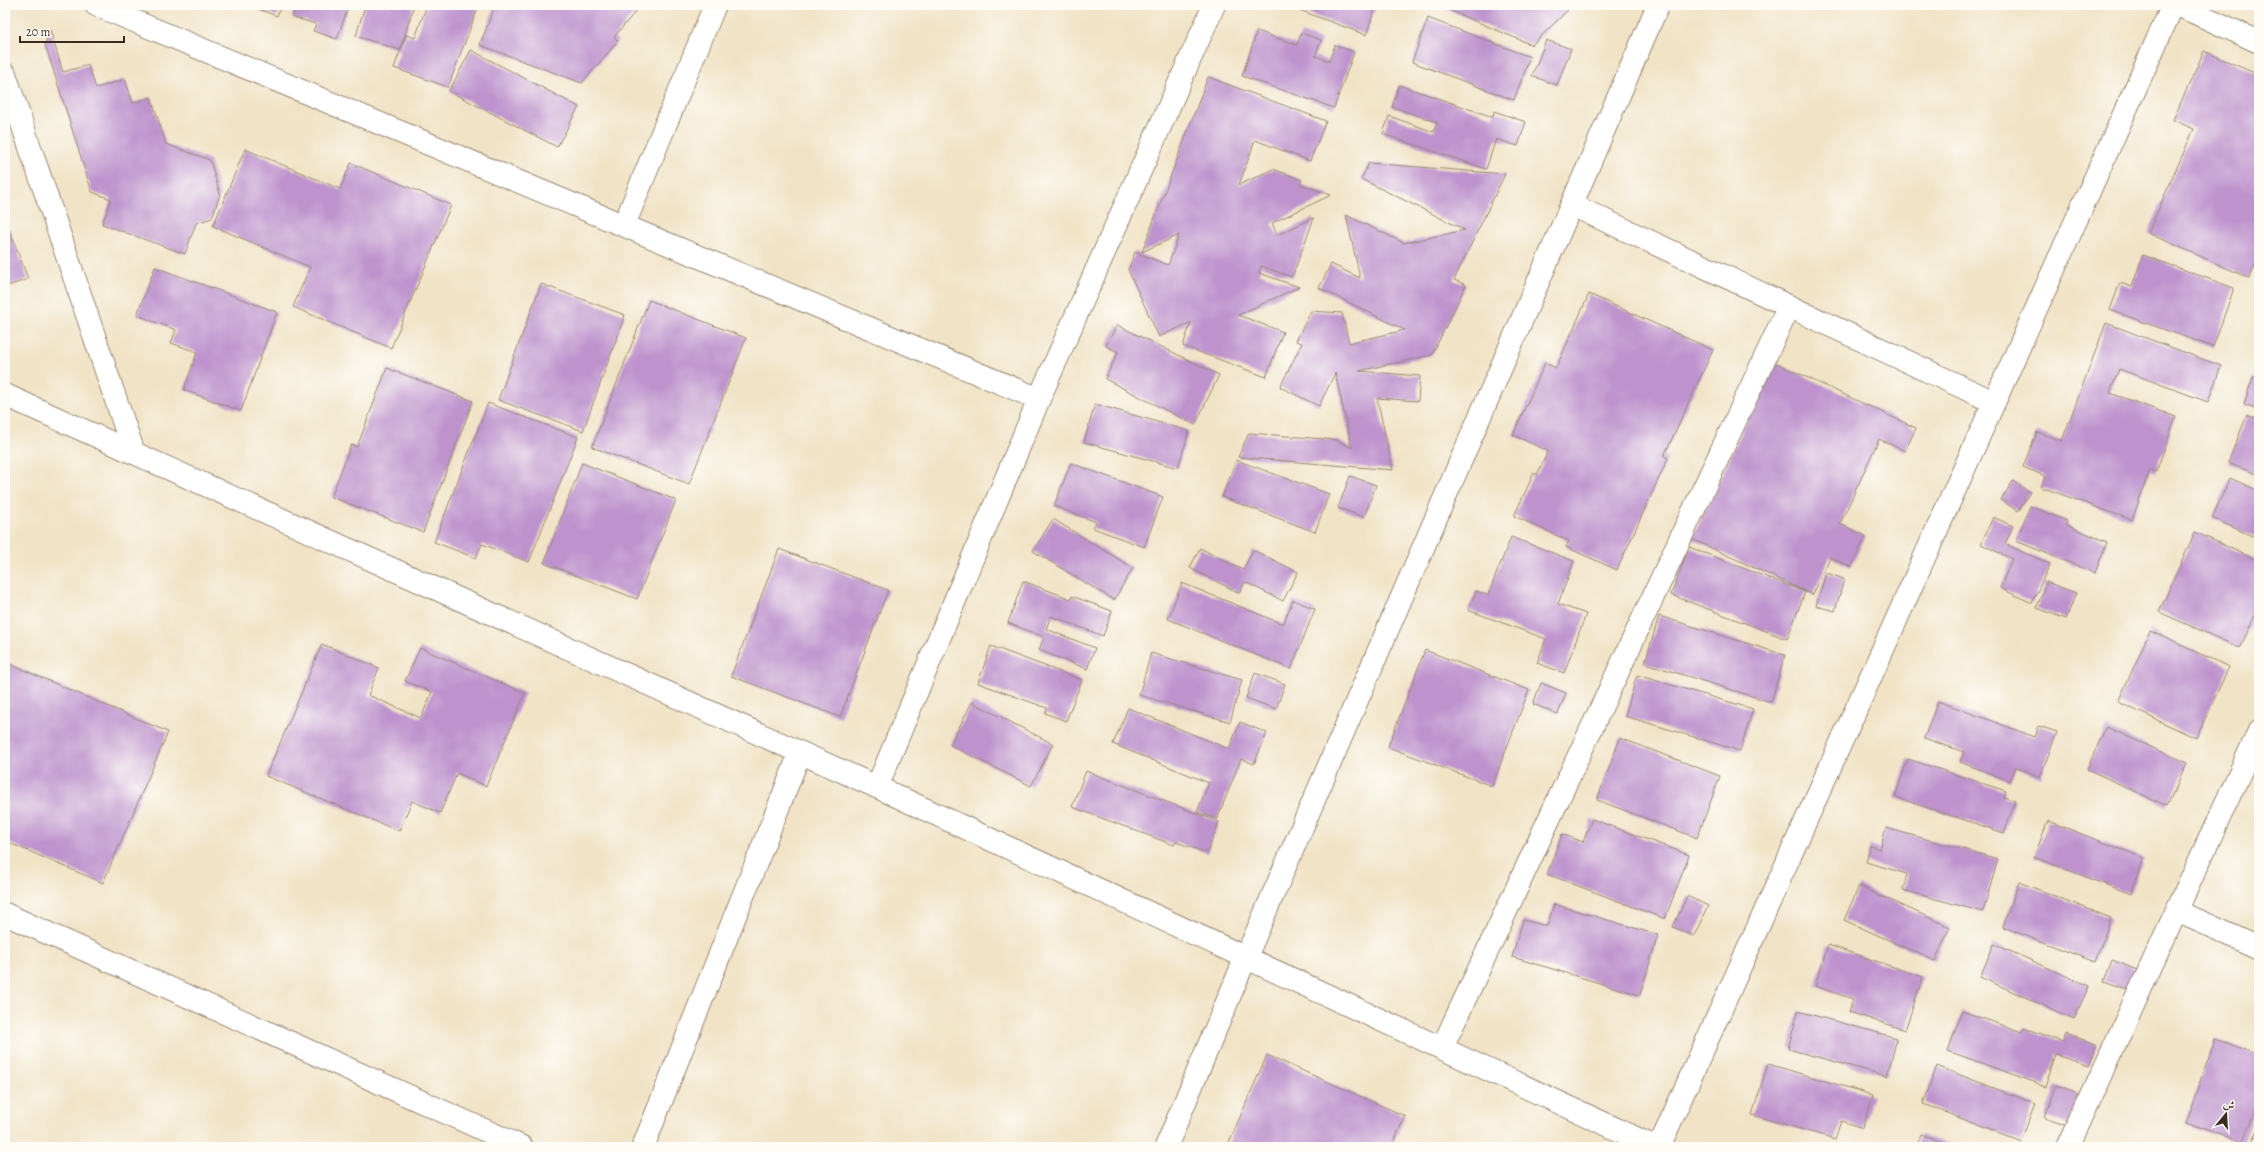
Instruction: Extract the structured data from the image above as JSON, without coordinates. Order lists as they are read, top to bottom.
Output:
{
  "scale_bar": "20 m",
  "north": "top"
}
